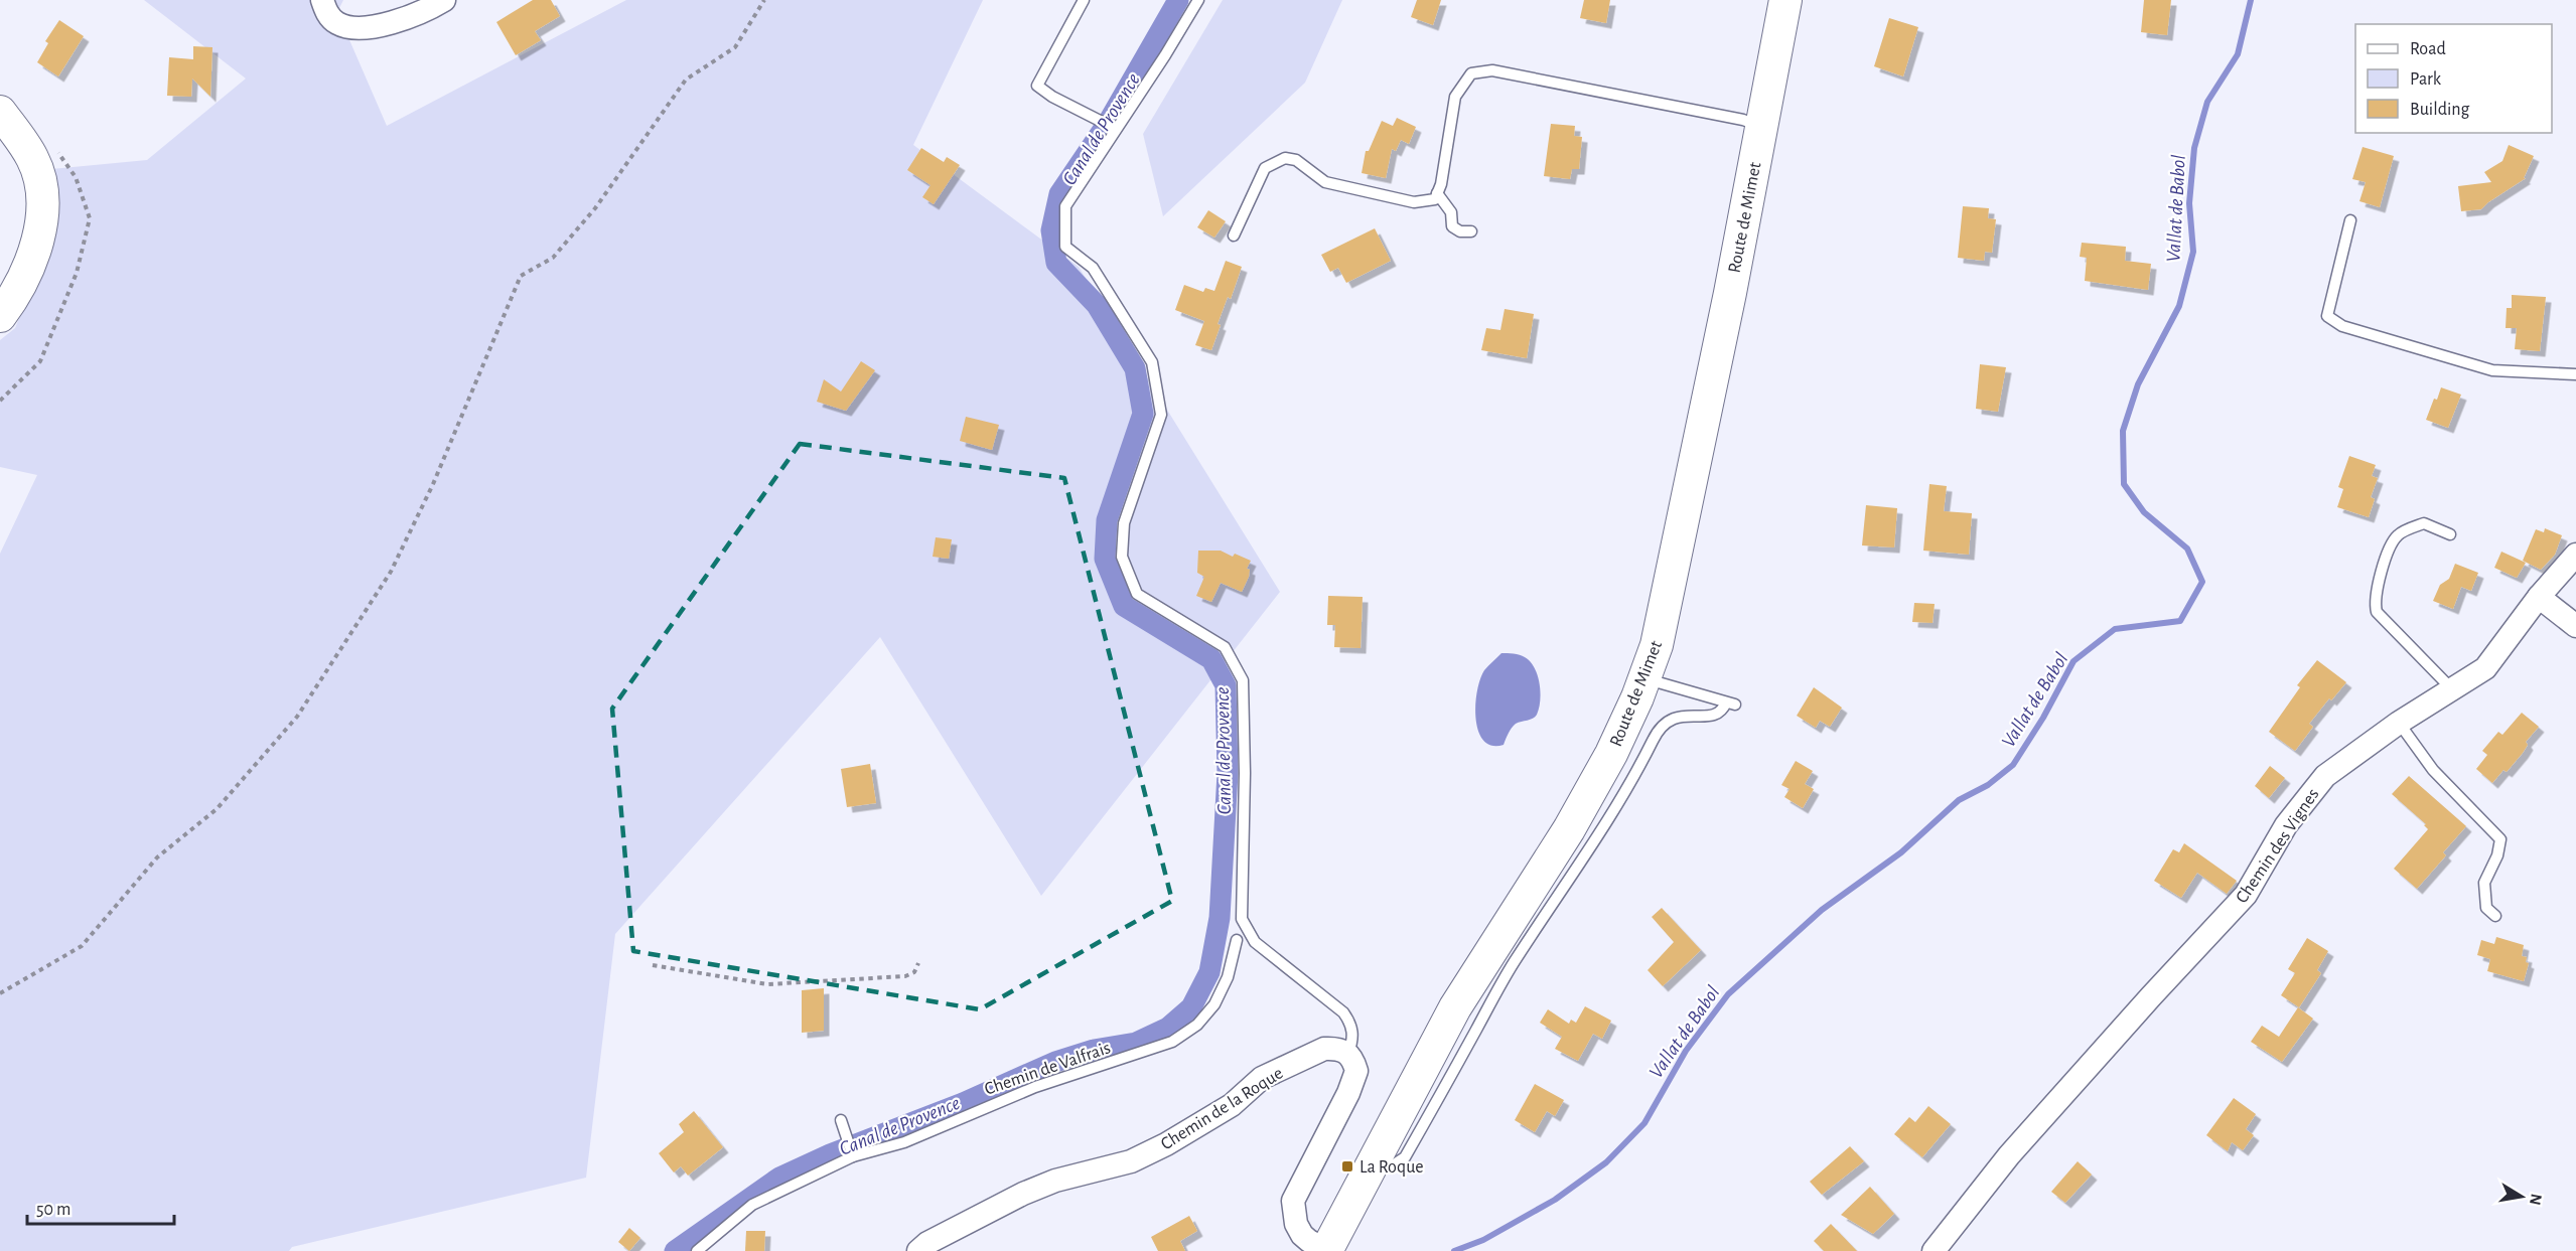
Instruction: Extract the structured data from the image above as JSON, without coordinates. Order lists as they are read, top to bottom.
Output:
{
  "streets": {
    "main road": ["Route de Mimet"],
    "street": ["Chemin des Vignes", "Chemin de la Roque"],
    "lane": ["Chemin de Valfrais"]
  },
  "water": ["Canal de Provence", "Vallat de Babol"],
  "places": {
    "transit": ["La Roque"]
  },
  "legend": ["Road", "Park", "Building"],
  "scale_bar": "50 m",
  "north": "right"
}
